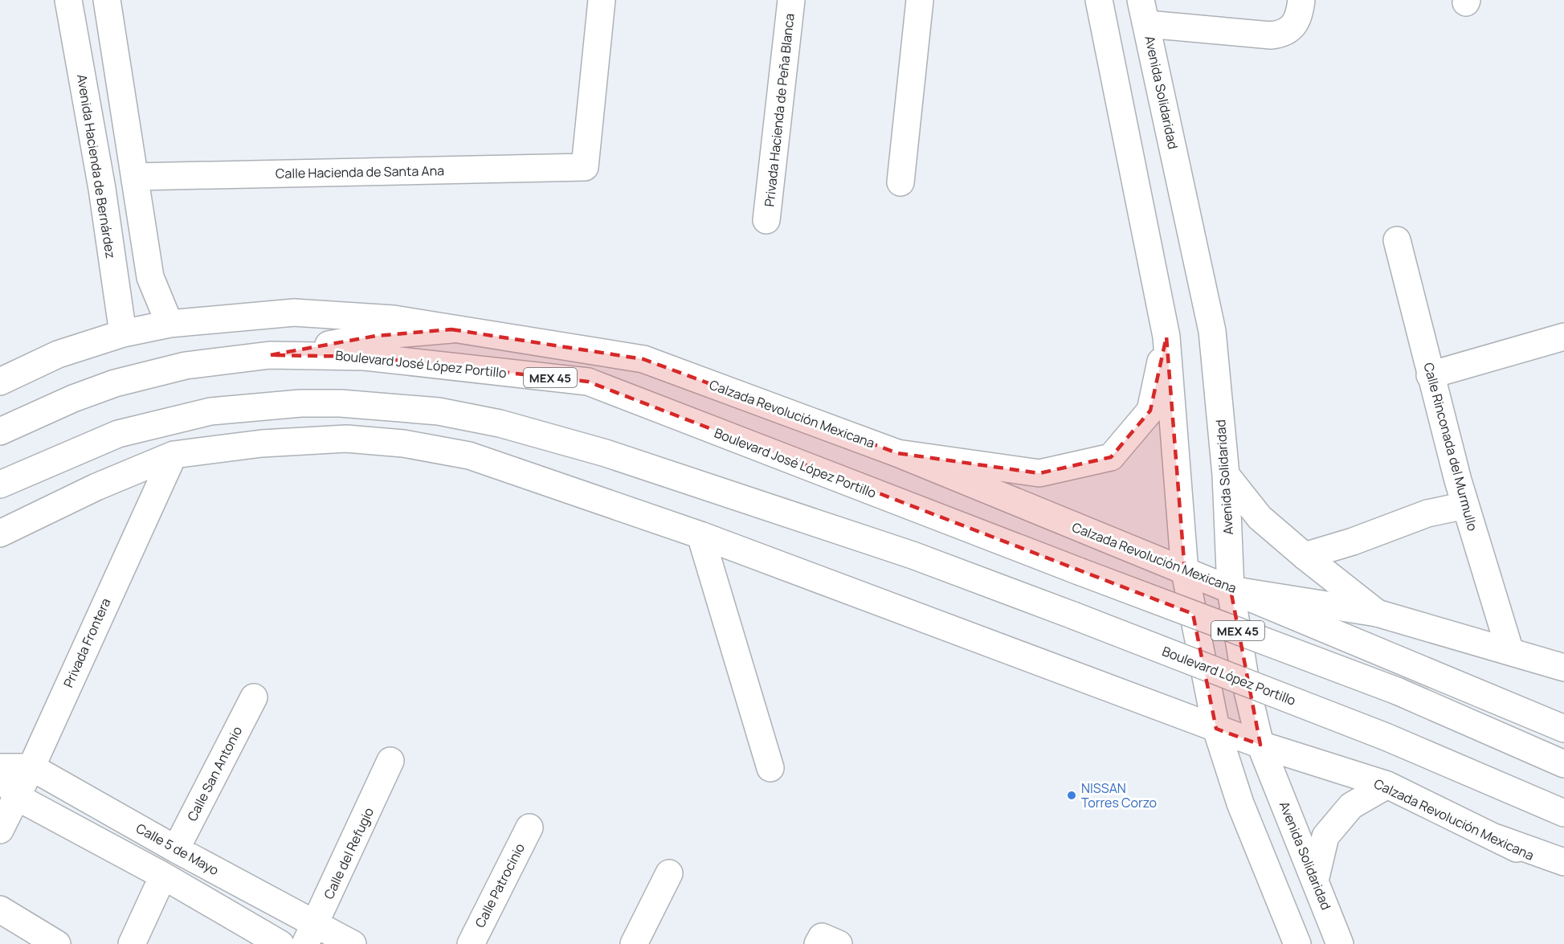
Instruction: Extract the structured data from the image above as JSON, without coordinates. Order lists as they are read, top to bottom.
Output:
{
  "streets": {
    "street": [
      "Avenida Solidaridad",
      "Privada Hacienda de Peña Blanca",
      "Avenida Hacienda de Bernárdez",
      "Calle Hacienda de Santa Ana",
      "Boulevard José López Portillo",
      "MEX 45",
      "Calzada Revolución Mexicana",
      "Calle Rinconada del Murmullo",
      "Privada Frontera",
      "Boulevard López Portillo",
      "Calle San Antonio",
      "Calle 5 de Mayo",
      "Calle del Refugio",
      "Calle Patrocinio"
    ]
  },
  "crossings": [
    ["Avenida Solidaridad", "Calzada Revolución Mexicana"],
    ["Avenida Hacienda de Bernárdez", "Calzada Revolución Mexicana"],
    ["Calzada Revolución Mexicana", "Calle Rinconada del Murmullo"],
    ["Calzada Revolución Mexicana", "Privada Frontera"],
    ["Privada Frontera", "Calle 5 de Mayo"],
    ["Calle San Antonio", "Calle 5 de Mayo"],
    ["Calle 5 de Mayo", "Calle del Refugio"]
  ],
  "places": ["NISSAN Torres Corzo"]
}
